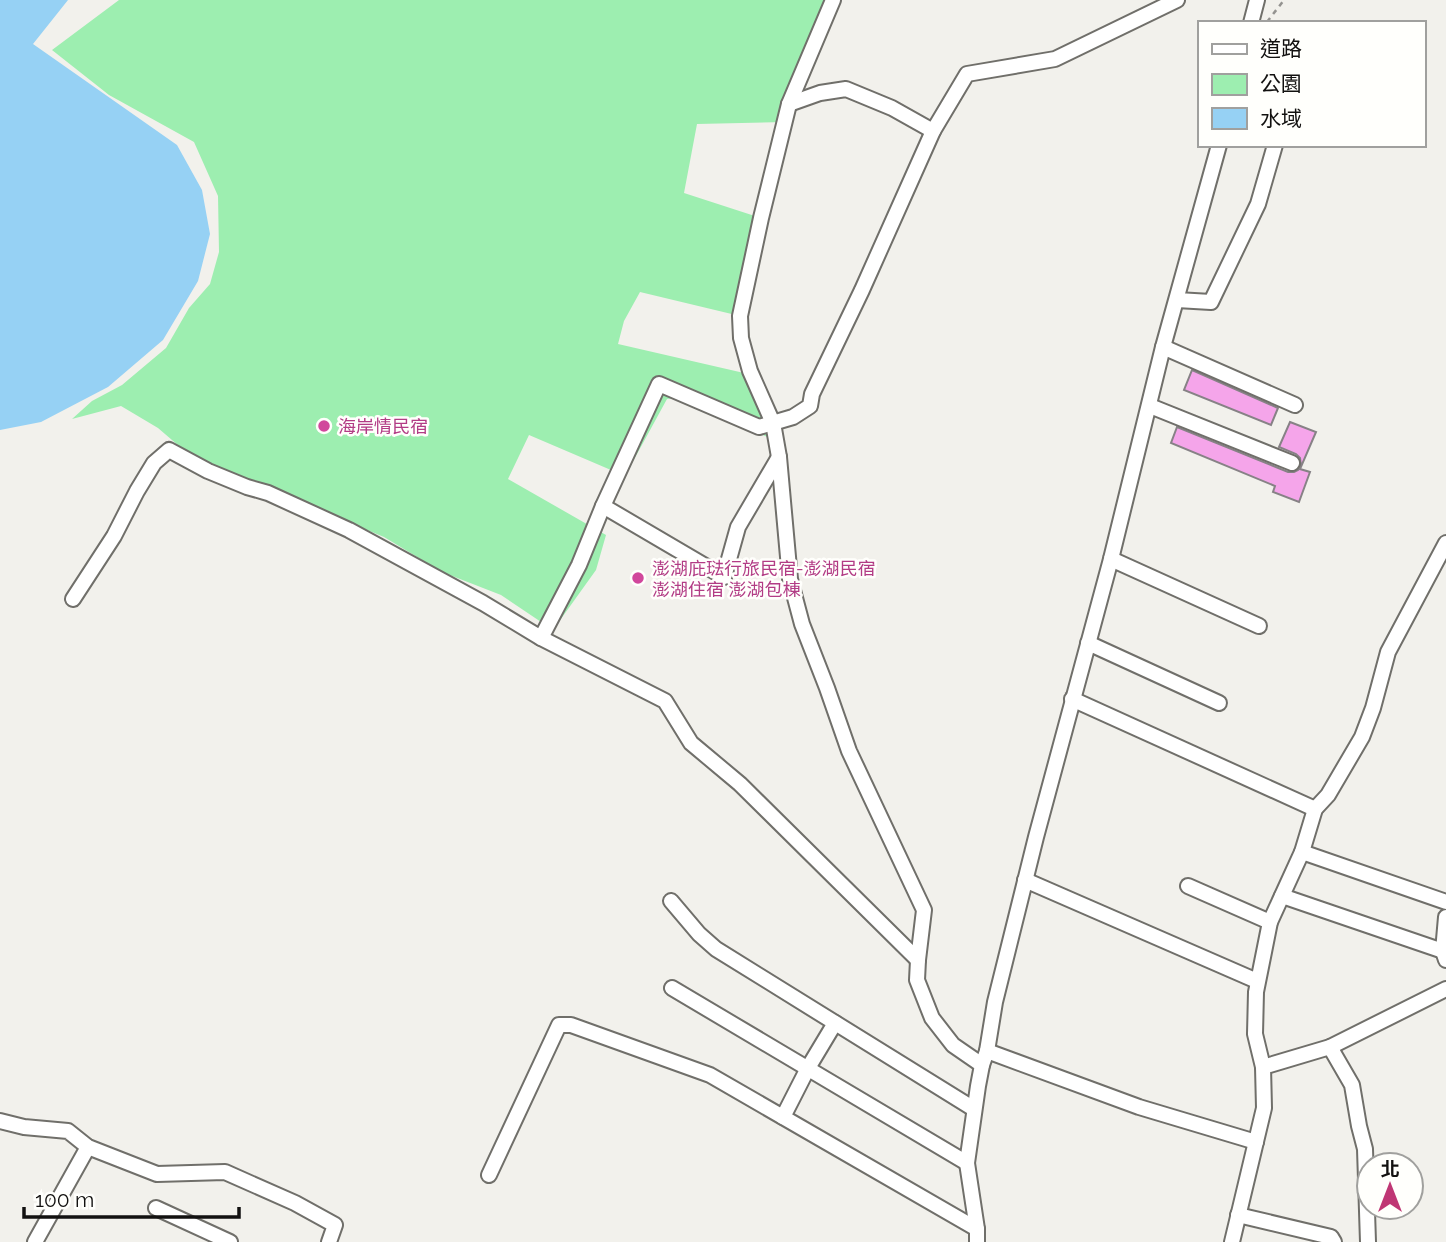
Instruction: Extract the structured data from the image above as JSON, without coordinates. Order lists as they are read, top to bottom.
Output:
{
  "places": ["海岸情民宿", "澎湖庇琺行旅民宿-澎湖民宿 澎湖住宿 澎湖包棟"],
  "legend": ["道路", "公園", "水域"],
  "scale_bar": "100 m",
  "north": "top"
}
